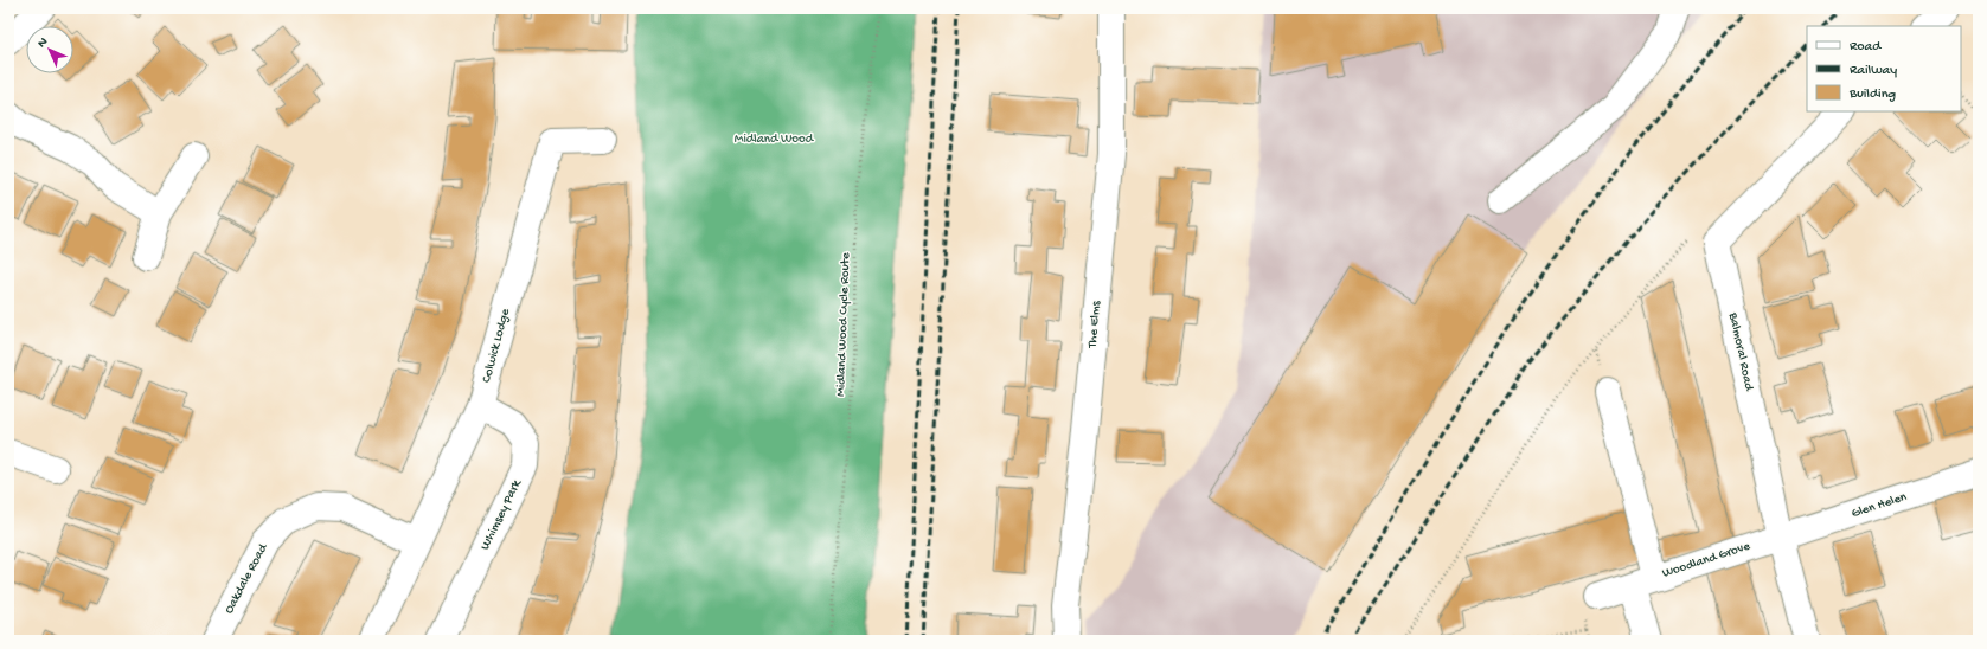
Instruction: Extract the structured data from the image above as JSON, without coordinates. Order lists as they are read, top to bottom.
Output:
{
  "streets": {
    "street": [
      "The Elms",
      "Colwick Lodge",
      "Balmoral Road",
      "Glen Helen",
      "Whimsey Park",
      "Woodland Grove",
      "Oakdale Road"
    ],
    "path": ["Midland Wood Cycle Route"]
  },
  "crossings": [
    ["Colwick Lodge", "Whimsey Park"],
    ["Colwick Lodge", "Oakdale Road"],
    ["Balmoral Road", "Glen Helen"],
    ["Balmoral Road", "Woodland Grove"],
    ["Glen Helen", "Woodland Grove"]
  ],
  "parks": ["Midland Wood"],
  "legend": ["Road", "Railway", "Building"],
  "north": "top left"
}
